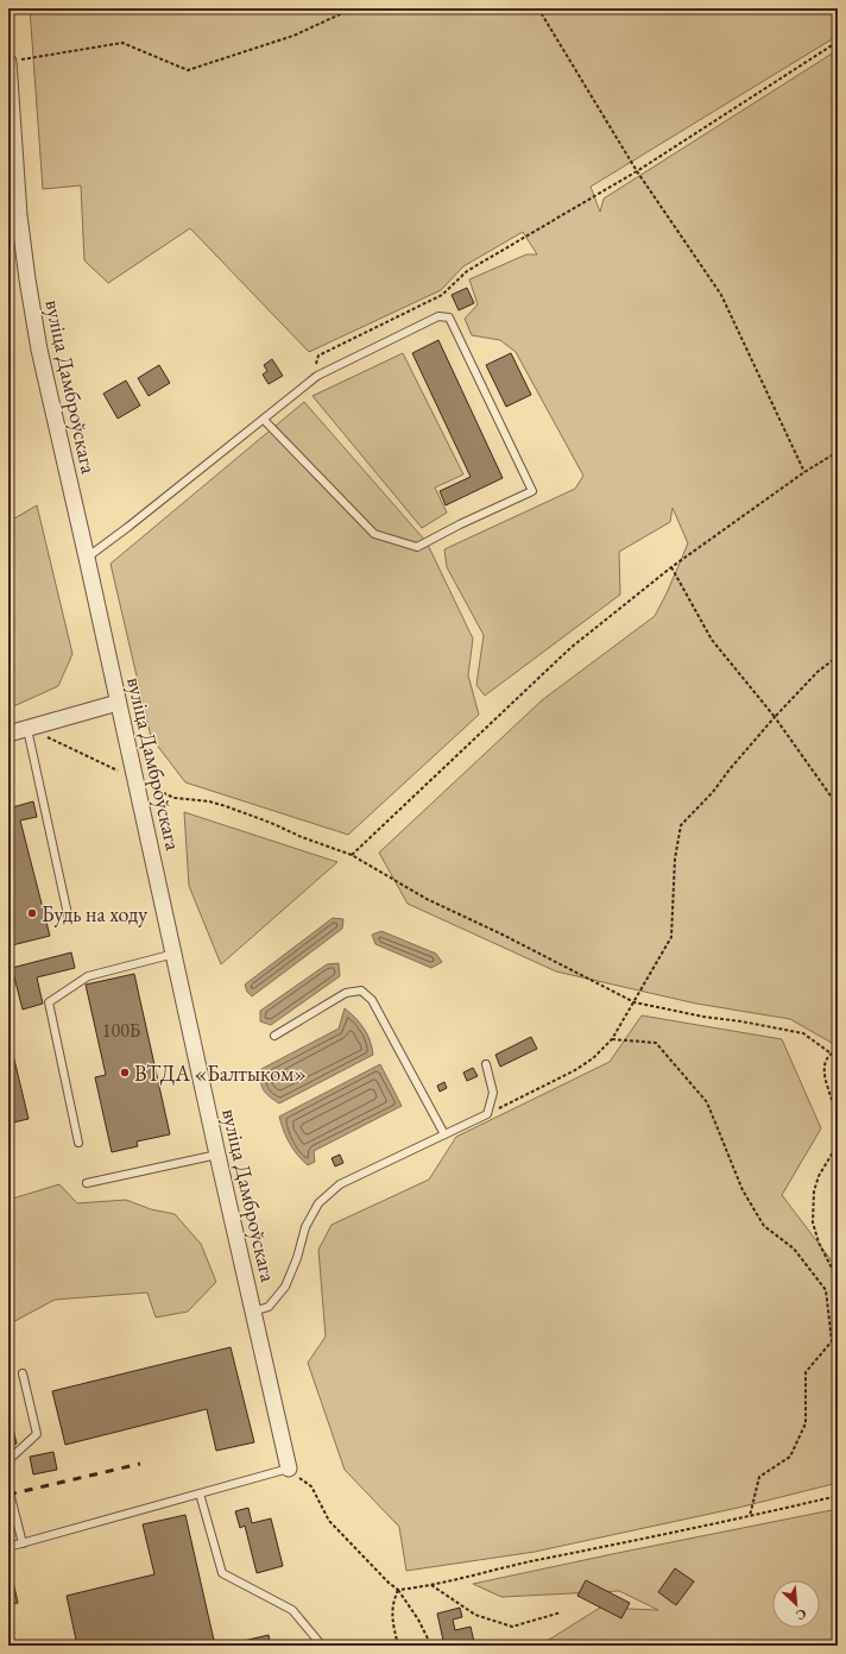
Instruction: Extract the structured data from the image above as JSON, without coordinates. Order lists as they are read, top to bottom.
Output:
{
  "streets": {
    "street": ["вуліца Дамброўскага"]
  },
  "places": ["Будь на ходу", "ВТДА «Балтыком»"],
  "house_numbers": ["100Б"],
  "north": "bottom right"
}
